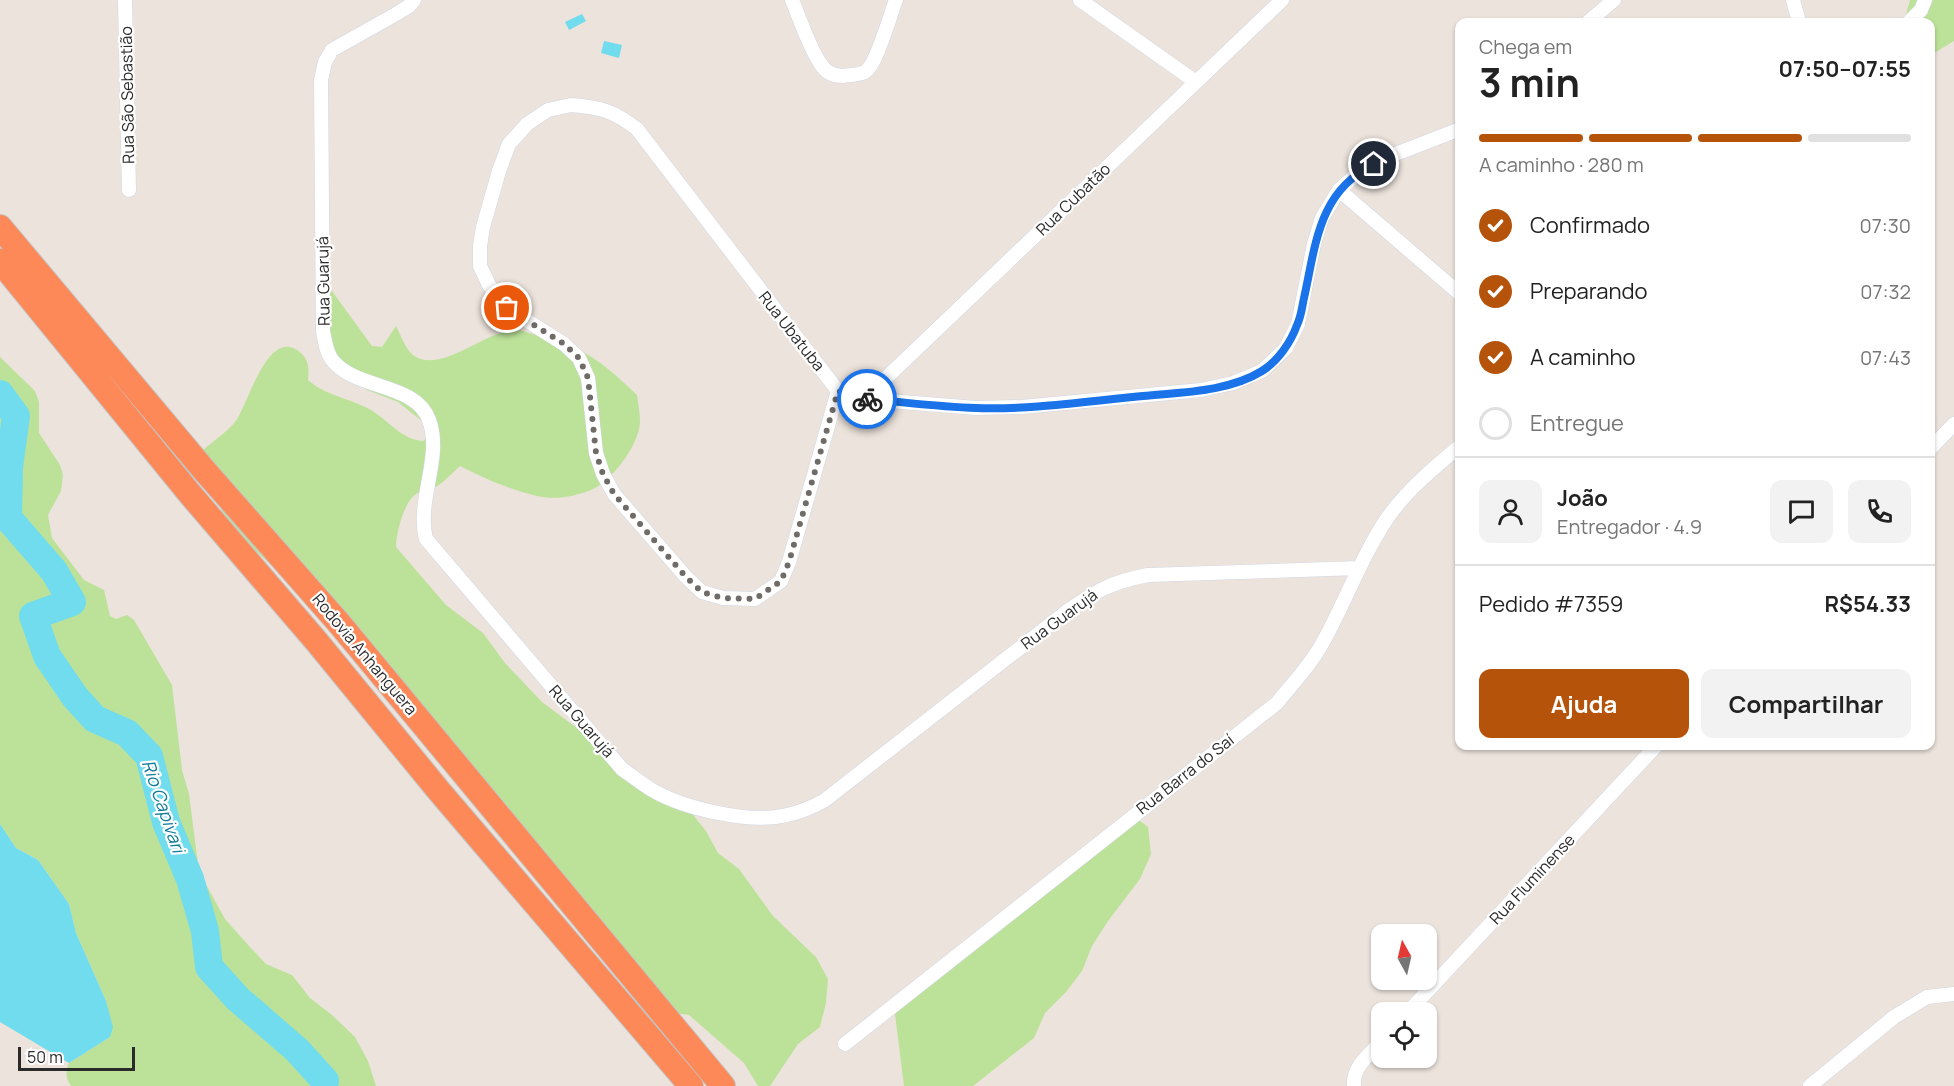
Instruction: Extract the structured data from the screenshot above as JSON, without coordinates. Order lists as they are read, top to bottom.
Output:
{
  "streets": {
    "highway": ["Rodovia Anhanguera"],
    "street": [
      "Rua São Sebastião",
      "Rua Cubatão",
      "Rua Guarujá",
      "Rua Ubatuba",
      "Rua Barra do Saí",
      "Rua Fluminense"
    ]
  },
  "crossings": [
    ["Rua Guarujá", "Rua Barra do Saí"]
  ],
  "water": ["Rio Capivari"],
  "scale_bar": "50 m",
  "north": "top",
  "page": {
    "heading": ["3 min", "Chega em", "07:50–07:55"],
    "panel": [
      "João",
      "Entregador · 4.9",
      "Pedido #7359",
      "R$54.33"
    ],
    "bar": "A caminho · 280 m",
    "list": [
      ["Confirmado", "07:30"],
      ["Preparando", "07:32"],
      ["A caminho", "07:43"],
      "Entregue"
    ],
    "buttons": ["Ajuda", "Compartilhar"],
    "scale": "50 m"
  }
}
